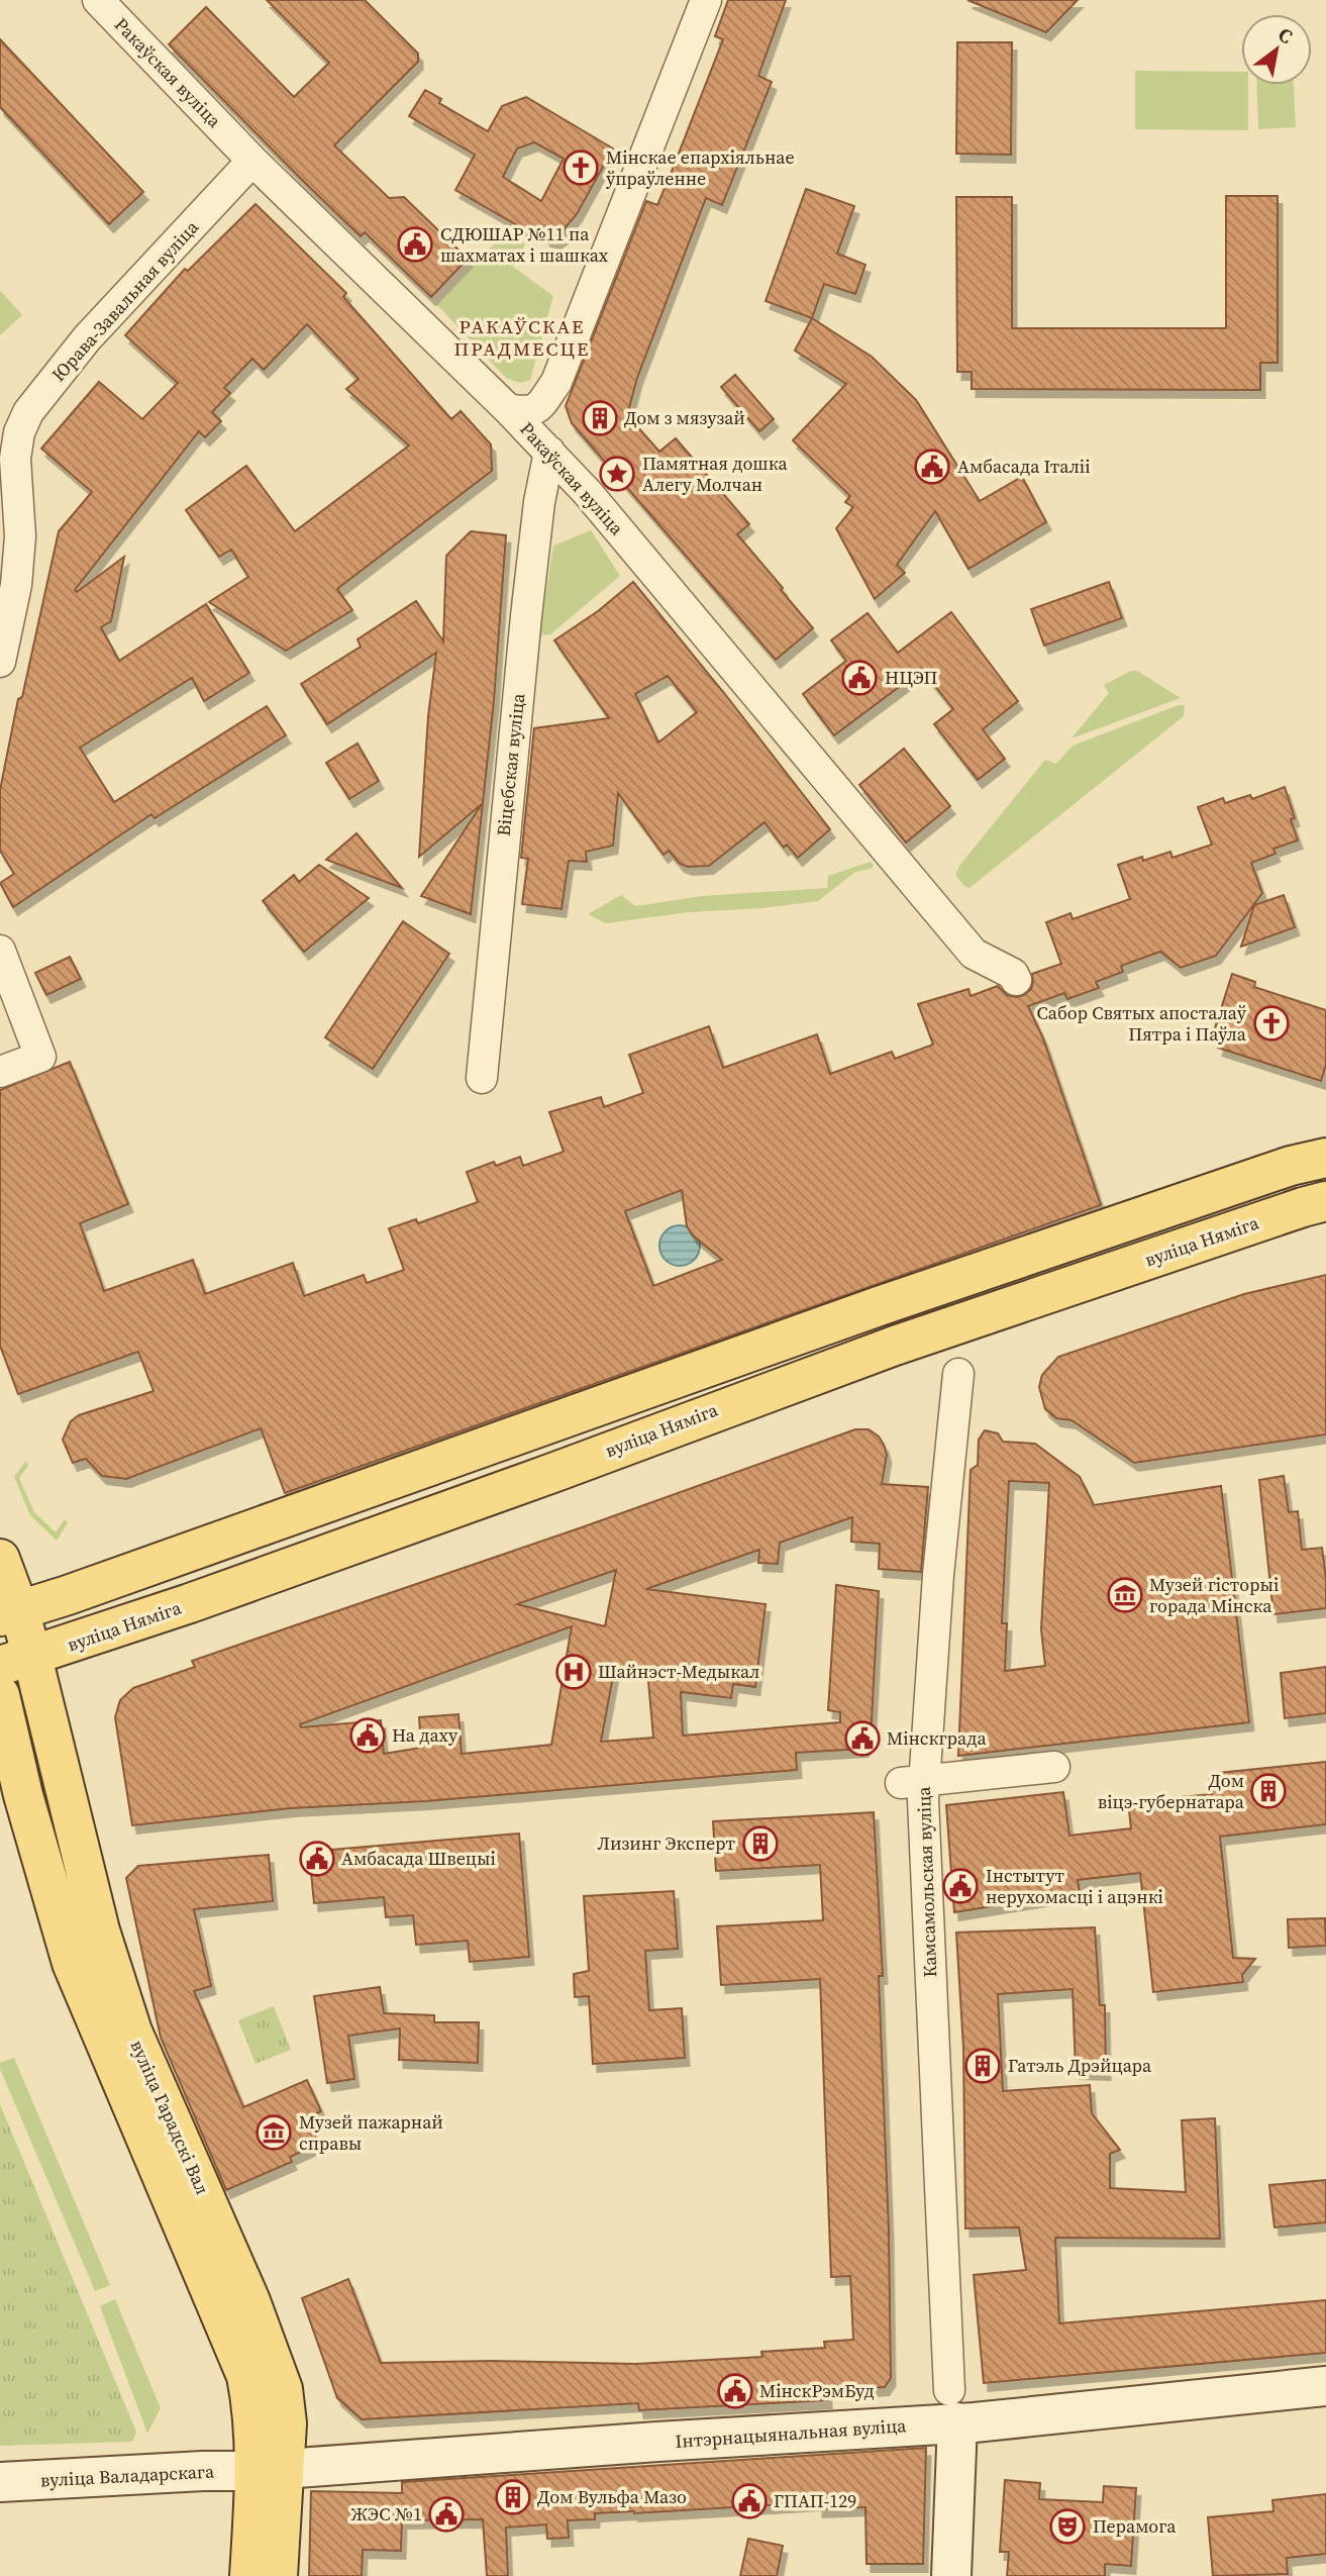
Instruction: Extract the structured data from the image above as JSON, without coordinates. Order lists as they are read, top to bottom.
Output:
{
  "streets": {
    "main road": [
      "вуліца Няміга",
      "Камсамольская вуліца",
      "вуліца Гарадскі Вал",
      "Інтэрнацыянальная вуліца",
      "вуліца Валадарскага"
    ],
    "street": ["Ракаўская вуліца", "Юрава-Завальная вуліца", "Віцебская вуліца"]
  },
  "crossings": [
    ["Ракаўская вуліца", "Юрава-Завальная вуліца"],
    ["Ракаўская вуліца", "Віцебская вуліца"],
    ["вуліца Няміга", "вуліца Гарадскі Вал"],
    ["Камсамольская вуліца", "Інтэрнацыянальная вуліца"],
    ["вуліца Гарадскі Вал", "Інтэрнацыянальная вуліца"],
    ["вуліца Гарадскі Вал", "вуліца Валадарскага"],
    ["Інтэрнацыянальная вуліца", "вуліца Валадарскага"]
  ],
  "districts": ["РАКАЎСКАЕ ПРАДМЕСЦЕ"],
  "places": {
    "church": ["Мінскае епархіяльнае ўпраўленне", "Сабор Святых апосталаў Пятра і Паўла"],
    "public building": [
      "СДЮШАР №11 па шахматах і шашках",
      "Амбасада Італіі",
      "НЦЭП",
      "На даху",
      "Мінскграда",
      "Амбасада Швецыі",
      "Інстытут нерухомасці і ацэнкі",
      "МінскРэмБуд",
      "ГПАП-129",
      "ЖЭС №1"
    ],
    "building": [
      "Дом з мязузай",
      "Дом віцэ-губернатара",
      "Лизинг Эксперт",
      "Гатэль Дрэйцара",
      "Дом Вульфа Мазо"
    ],
    "place": ["Памятная дошка Алегу Молчан"],
    "museum": ["Музей гісторыі горада Мінска", "Музей пажарнай справы"],
    "hospital": ["Шайнэст-Медыкал"],
    "theatre": ["Перамога"]
  },
  "north": "top right"
}
